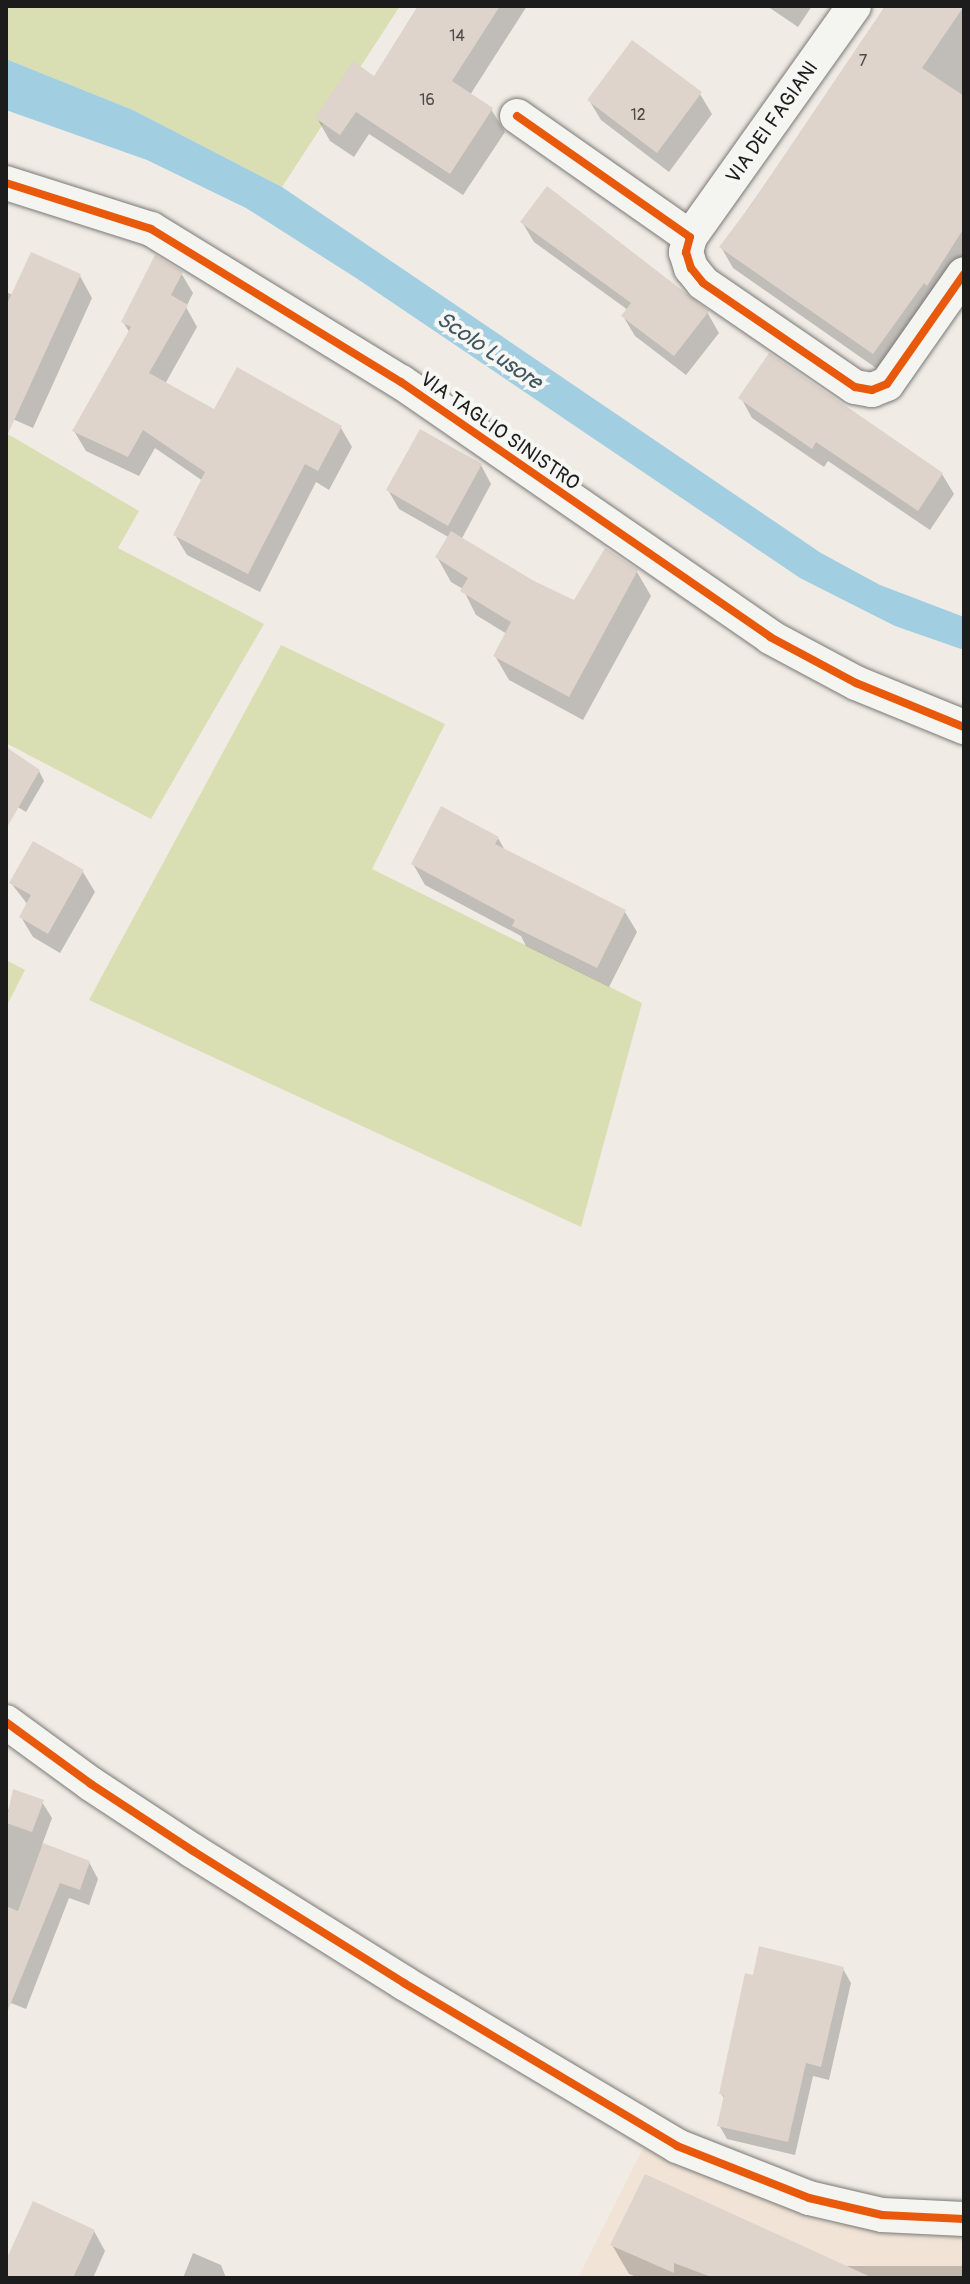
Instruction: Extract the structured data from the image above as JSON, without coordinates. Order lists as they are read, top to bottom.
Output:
{
  "streets": {
    "street": ["VIA DEI FAGIANI", "VIA TAGLIO SINISTRO"]
  },
  "water": ["Scolo Lusore"],
  "house_numbers": [
    "14",
    "7",
    "16",
    "12"
  ]
}
